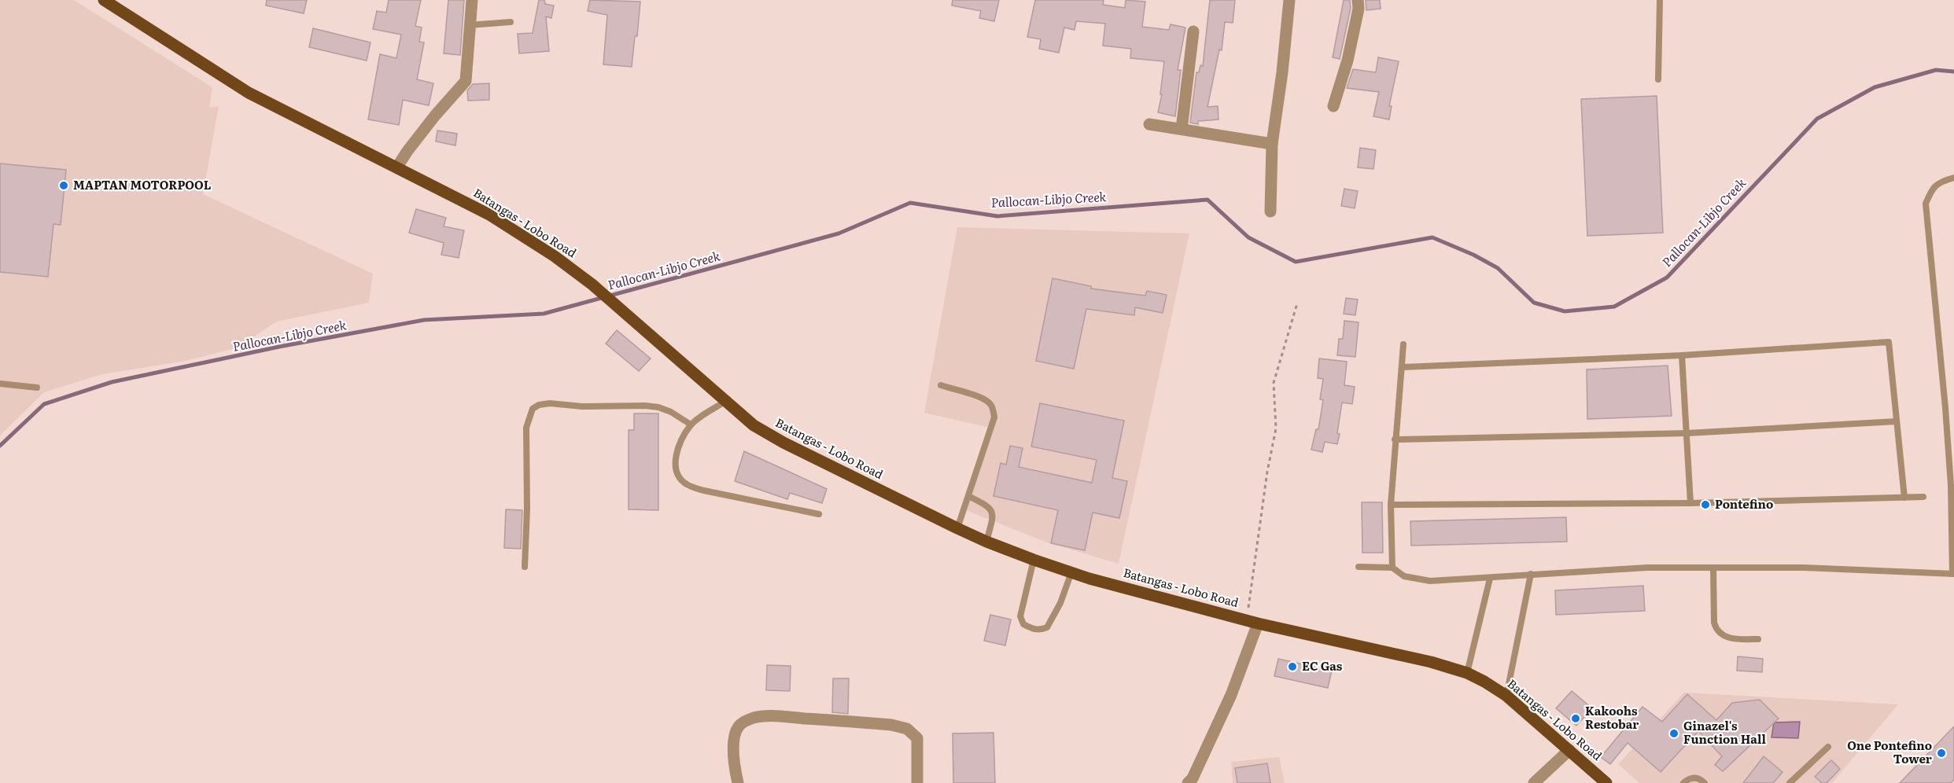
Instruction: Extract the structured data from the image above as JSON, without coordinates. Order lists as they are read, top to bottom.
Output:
{
  "streets": {
    "main road": ["Batangas - Lobo Road"]
  },
  "water": ["Pallocan-Libjo Creek"],
  "places": [
    "MAPTAN MOTORPOOL",
    "Pontefino",
    "EC Gas",
    "Kakoohs Restobar",
    "Ginazel's Function Hall",
    "One Pontefino Tower"
  ]
}
